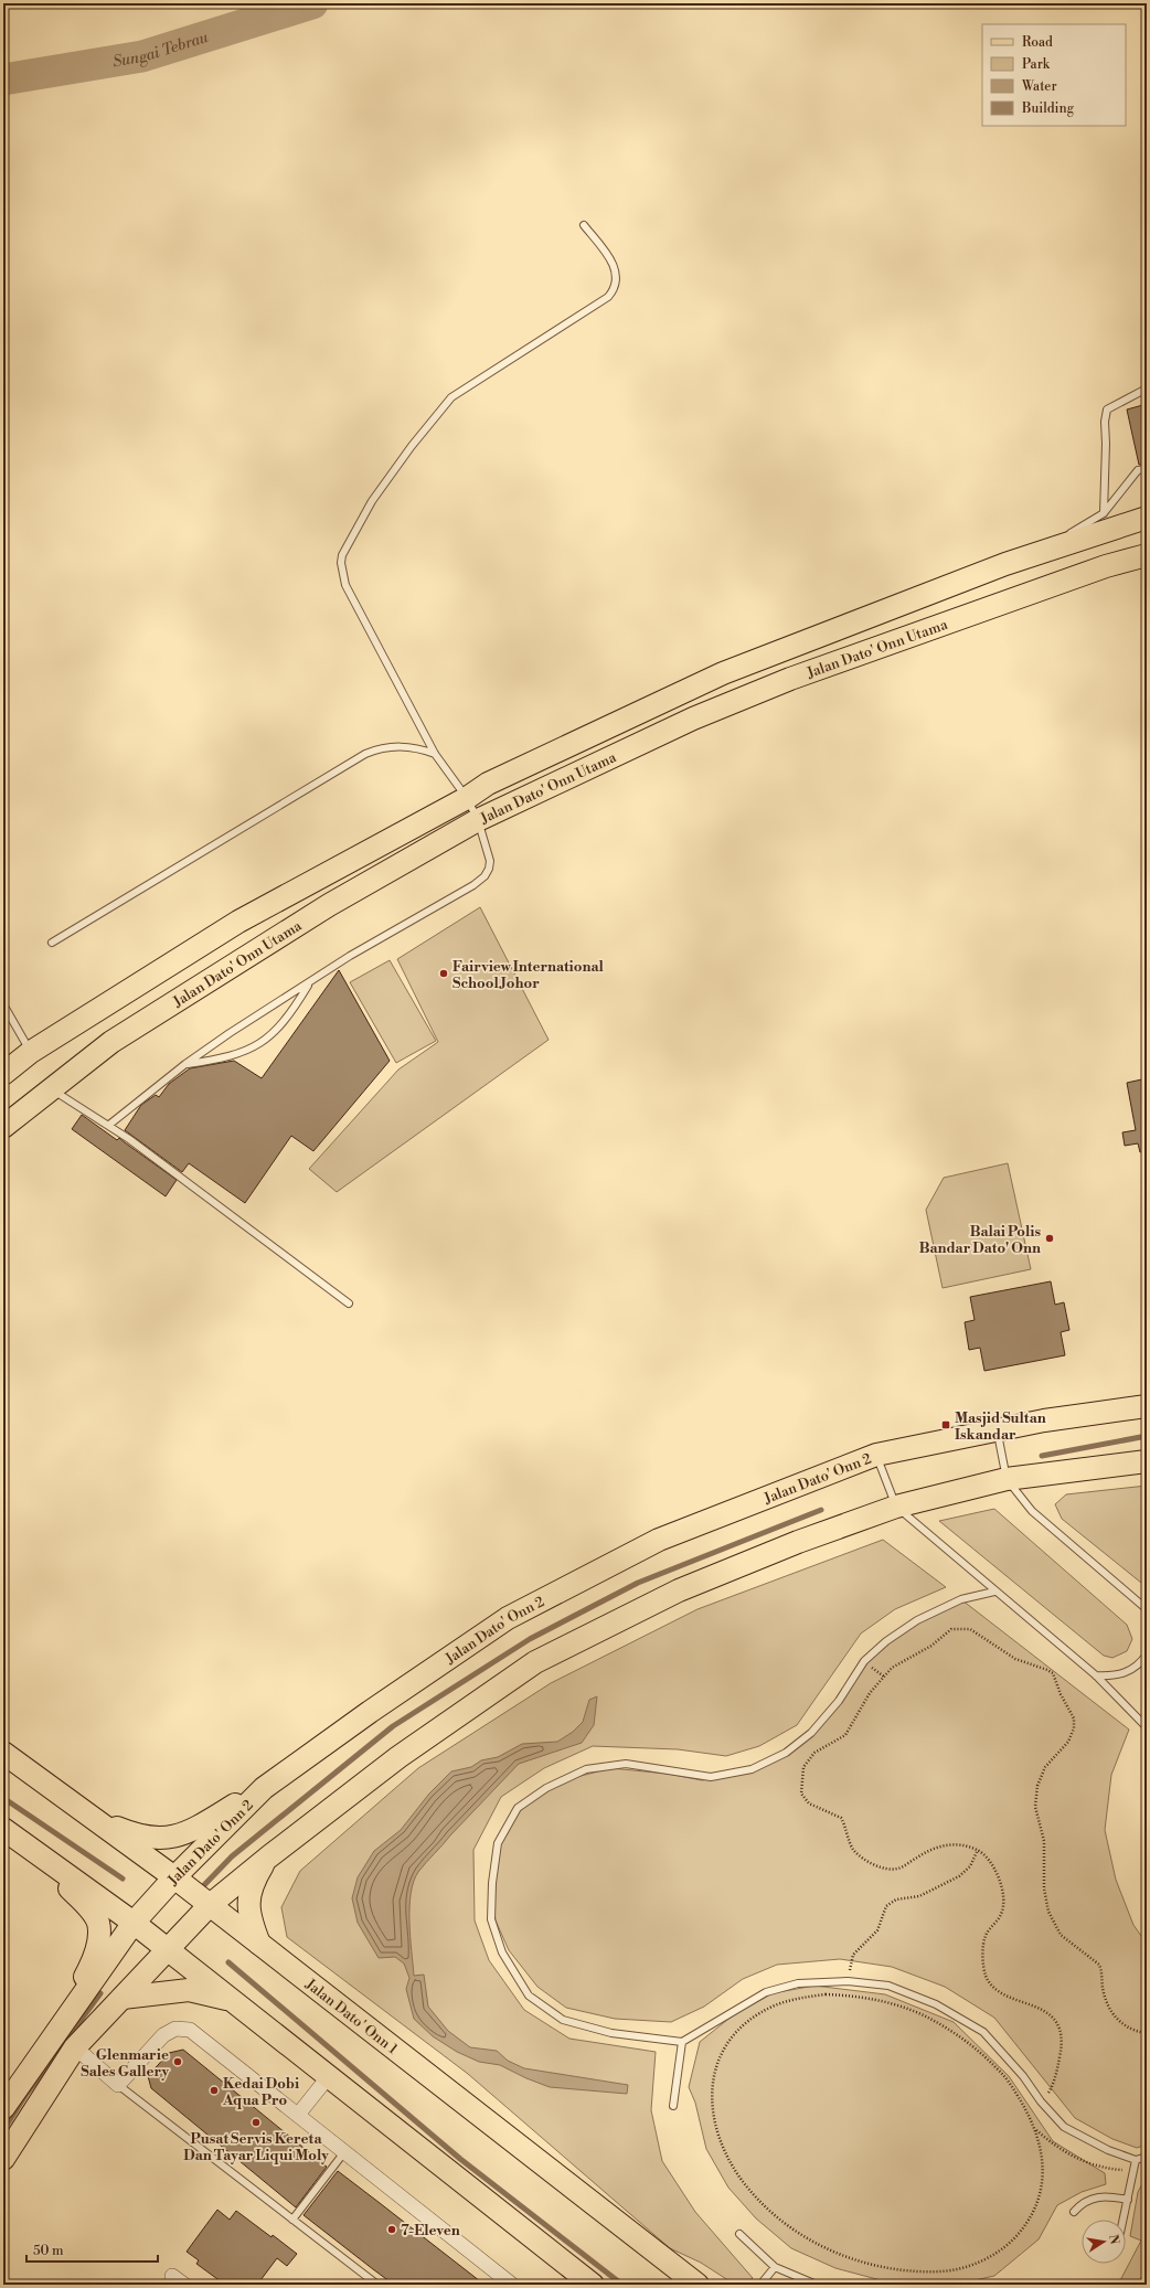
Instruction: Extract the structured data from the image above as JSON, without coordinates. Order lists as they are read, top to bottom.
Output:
{
  "streets": {
    "main road": ["Jalan Dato' Onn Utama", "Jalan Dato' Onn 2", "Jalan Dato' Onn 1"]
  },
  "crossings": [
    ["Jalan Dato' Onn 2", "Jalan Dato' Onn 1"]
  ],
  "water": ["Sungai Tebrau"],
  "places": {
    "other": [
      "Fairview International School Johor",
      "Balai Polis Bandar Dato' Onn",
      "Glenmarie Sales Gallery",
      "Kedai Dobi Aqua Pro",
      "Pusat Servis Kereta Dan Tayar Liqui Moly",
      "7-Eleven"
    ],
    "transit": ["Masjid Sultan Iskandar"]
  },
  "legend": [
    "Road",
    "Park",
    "Water",
    "Building"
  ],
  "scale_bar": "50 m",
  "north": "right"
}
